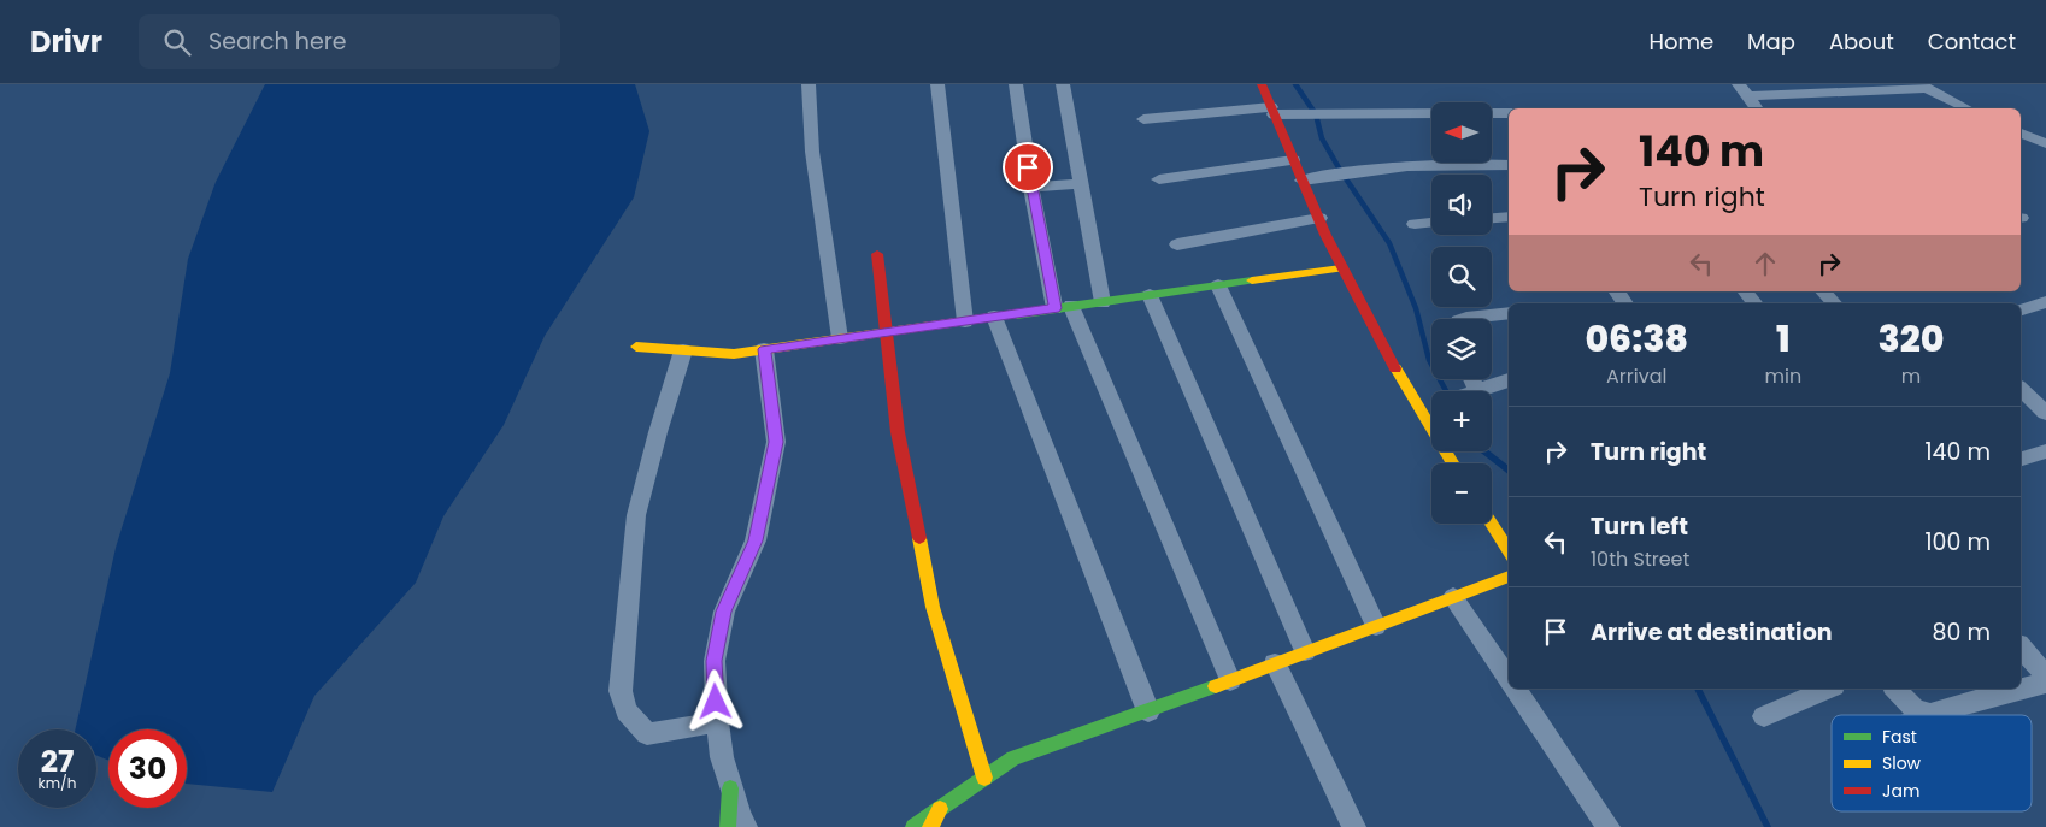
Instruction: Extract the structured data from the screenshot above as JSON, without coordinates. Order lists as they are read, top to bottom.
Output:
{
  "legend": ["Fast", "Slow", "Jam"],
  "north": "left",
  "page": {
    "header": "Drivr",
    "search": "Search here",
    "nav": [
      "Home",
      "Map",
      "About",
      "Contact"
    ],
    "map_buttons": ["+", "−"],
    "turn": ["140 m", "Turn right"],
    "eta": [
      "06:38",
      "Arrival",
      "1",
      "min",
      "320",
      "m"
    ],
    "list": [
      {
        "name": "Turn right",
        "value": "140 m"
      },
      {
        "name": "Turn left",
        "note": "10th Street",
        "value": "100 m"
      },
      {
        "name": "Arrive at destination",
        "value": "80 m"
      }
    ],
    "speed": "27 km/h",
    "limit": "30"
  }
}
